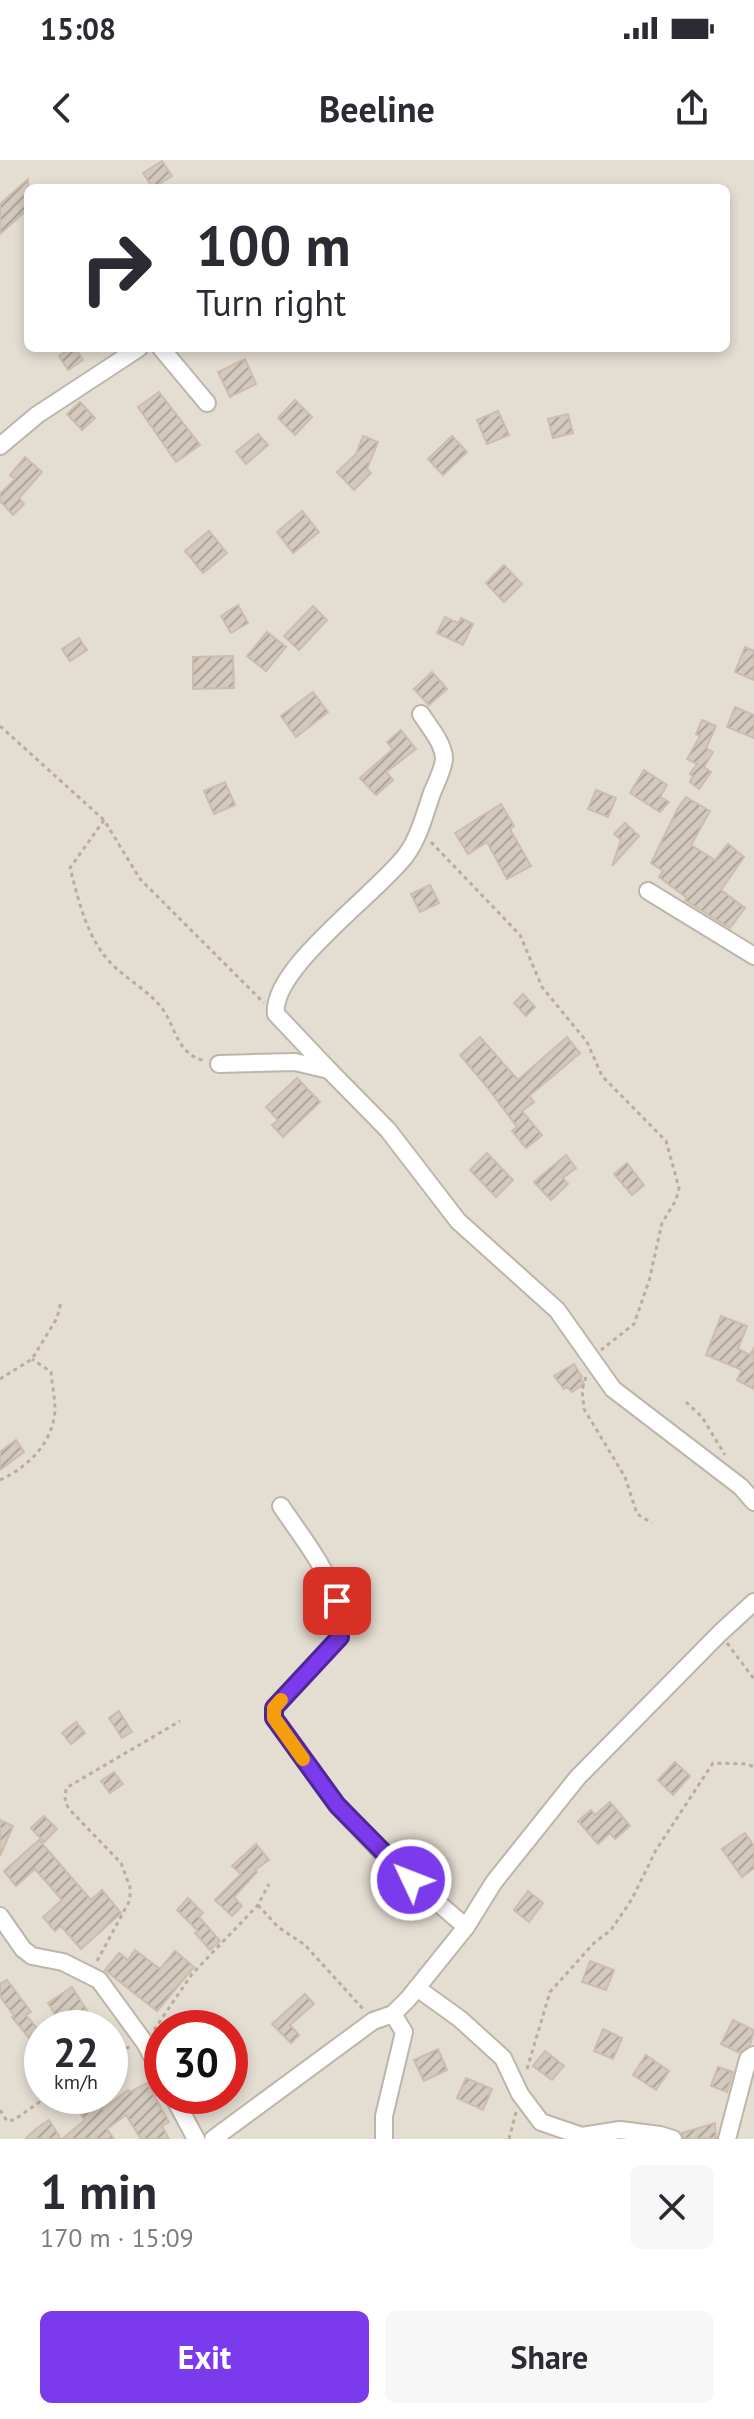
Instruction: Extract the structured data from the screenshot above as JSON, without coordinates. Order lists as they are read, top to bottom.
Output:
{
  "page": {
    "status": "15:08",
    "header": "Beeline",
    "turn": ["100 m", "Turn right"],
    "speed": "22 km/h",
    "limit": "30",
    "heading": ["1 min", "170 m · 15:09"],
    "buttons": ["Exit", "Share"]
  }
}
